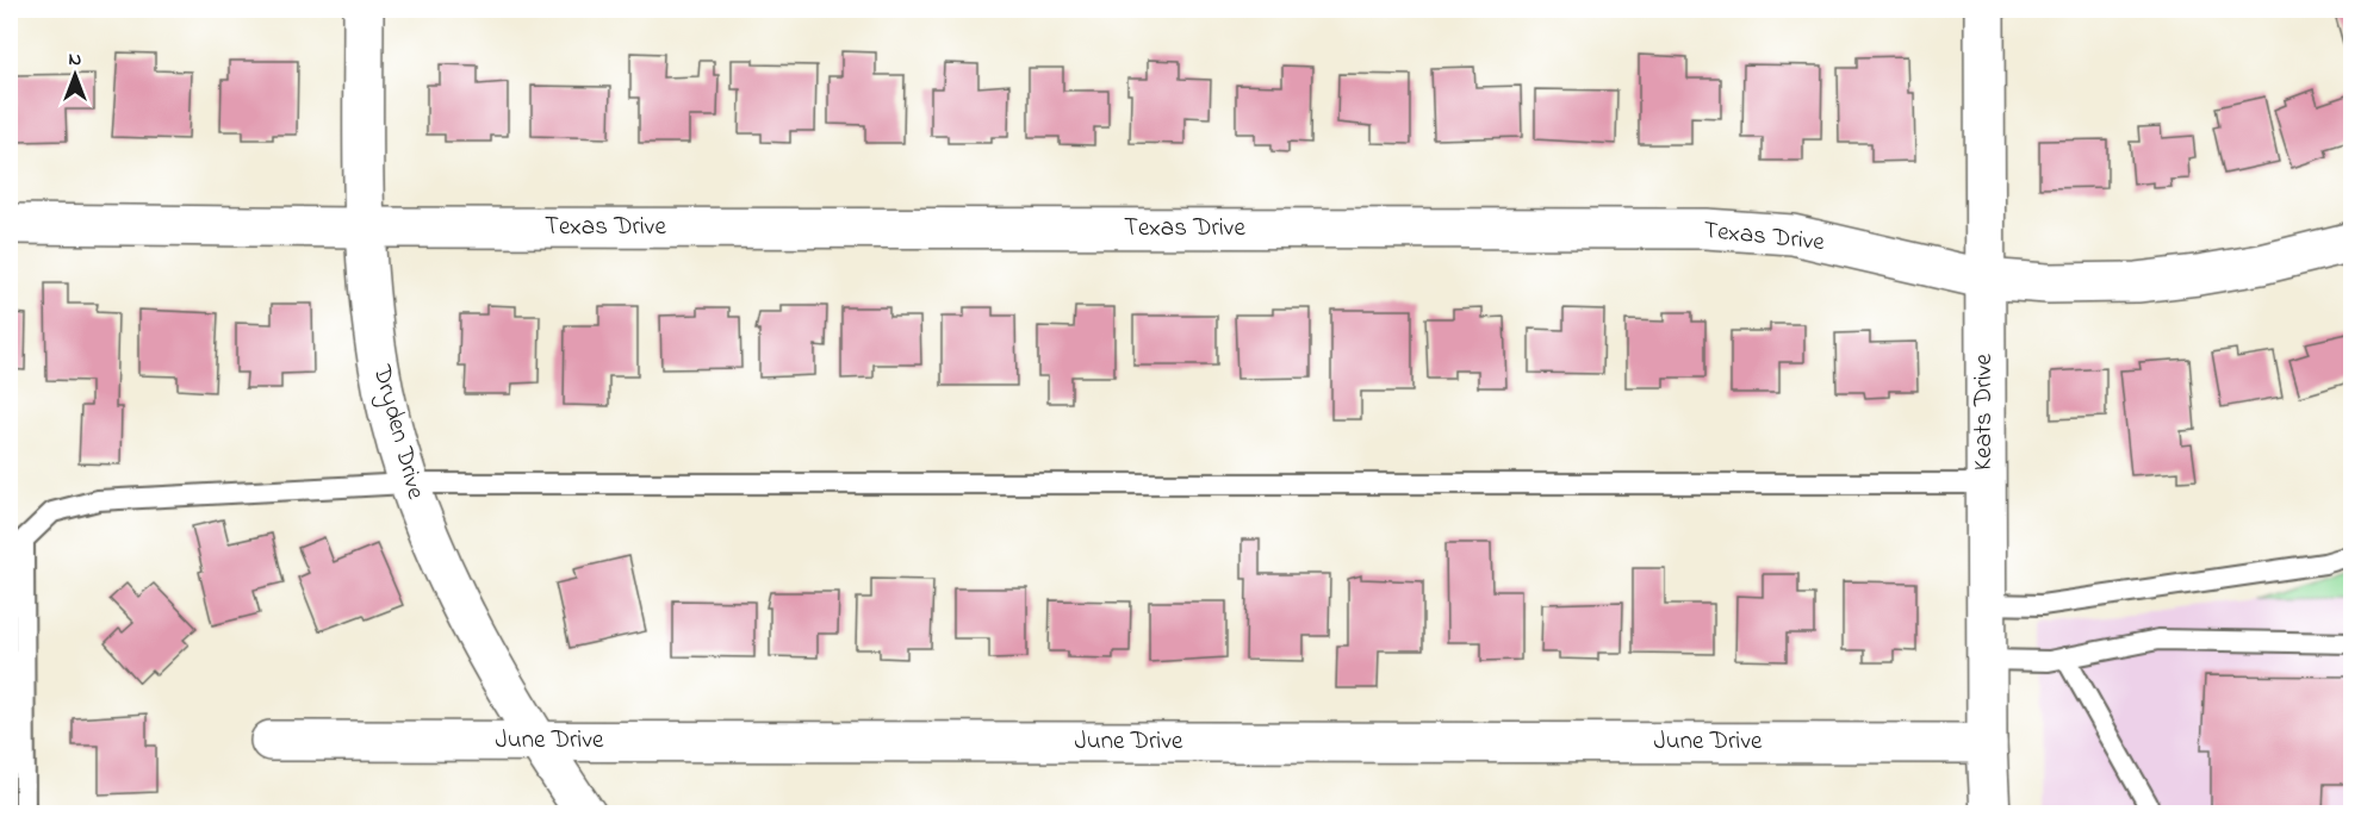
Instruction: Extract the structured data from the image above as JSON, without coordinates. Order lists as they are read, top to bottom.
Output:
{
  "streets": {
    "street": [
      "Texas Drive",
      "Keats Drive",
      "Dryden Drive",
      "June Drive"
    ]
  },
  "crossings": [
    ["Texas Drive", "Keats Drive"],
    ["Texas Drive", "Dryden Drive"],
    ["Keats Drive", "June Drive"],
    ["Dryden Drive", "June Drive"]
  ],
  "north": "top"
}
